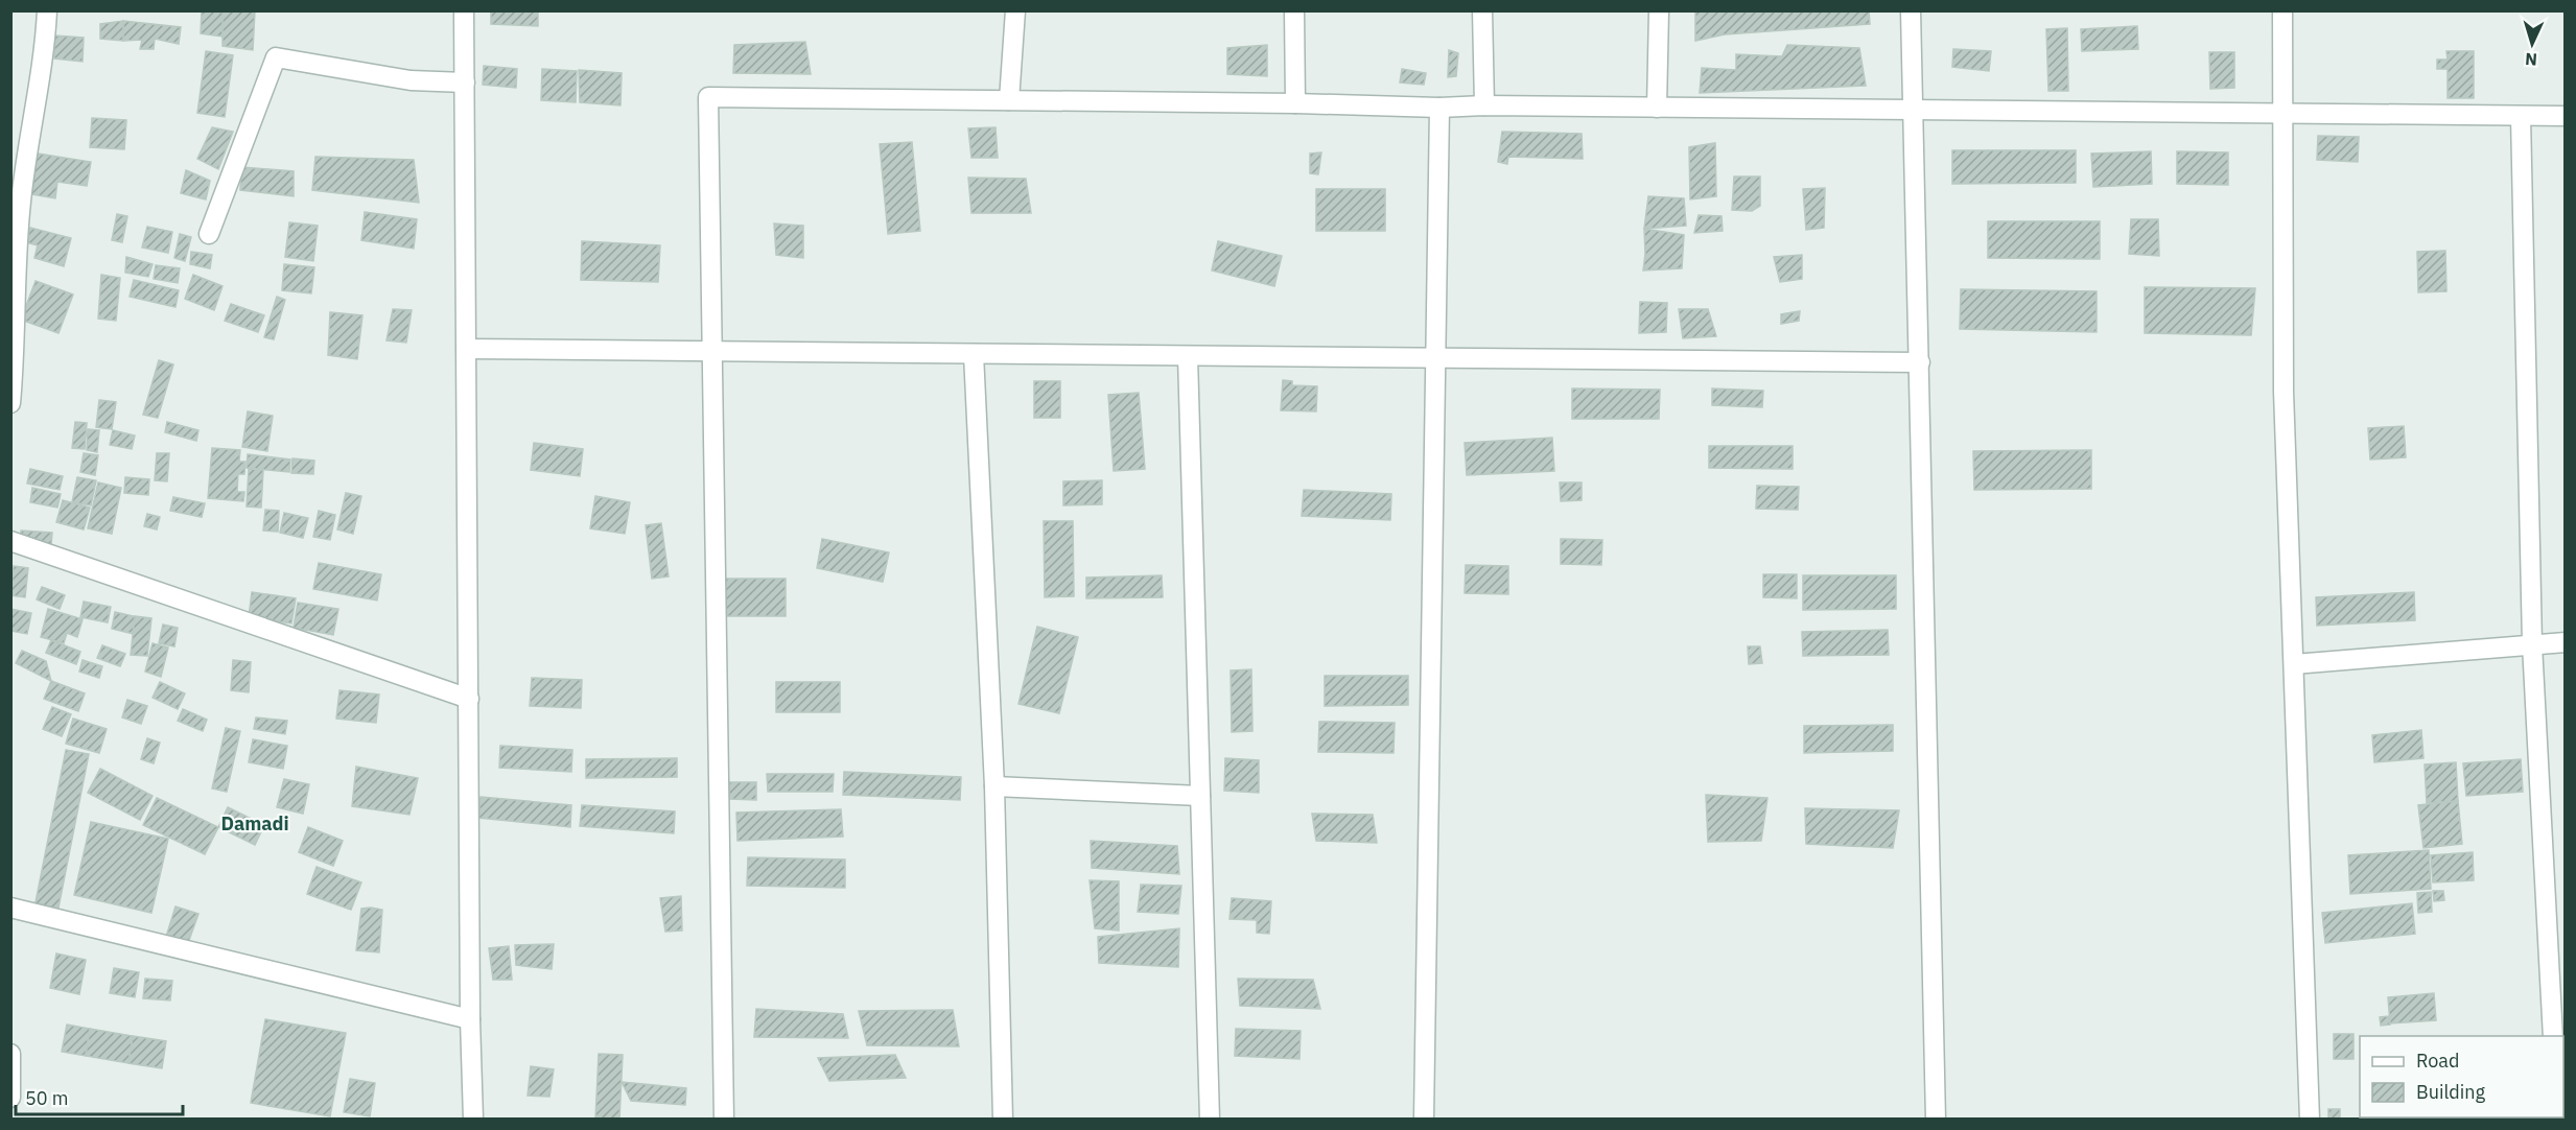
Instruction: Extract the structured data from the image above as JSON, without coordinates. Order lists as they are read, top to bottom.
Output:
{
  "districts": ["Damadi"],
  "legend": ["Road", "Building"],
  "scale_bar": "50 m",
  "north": "bottom"
}
